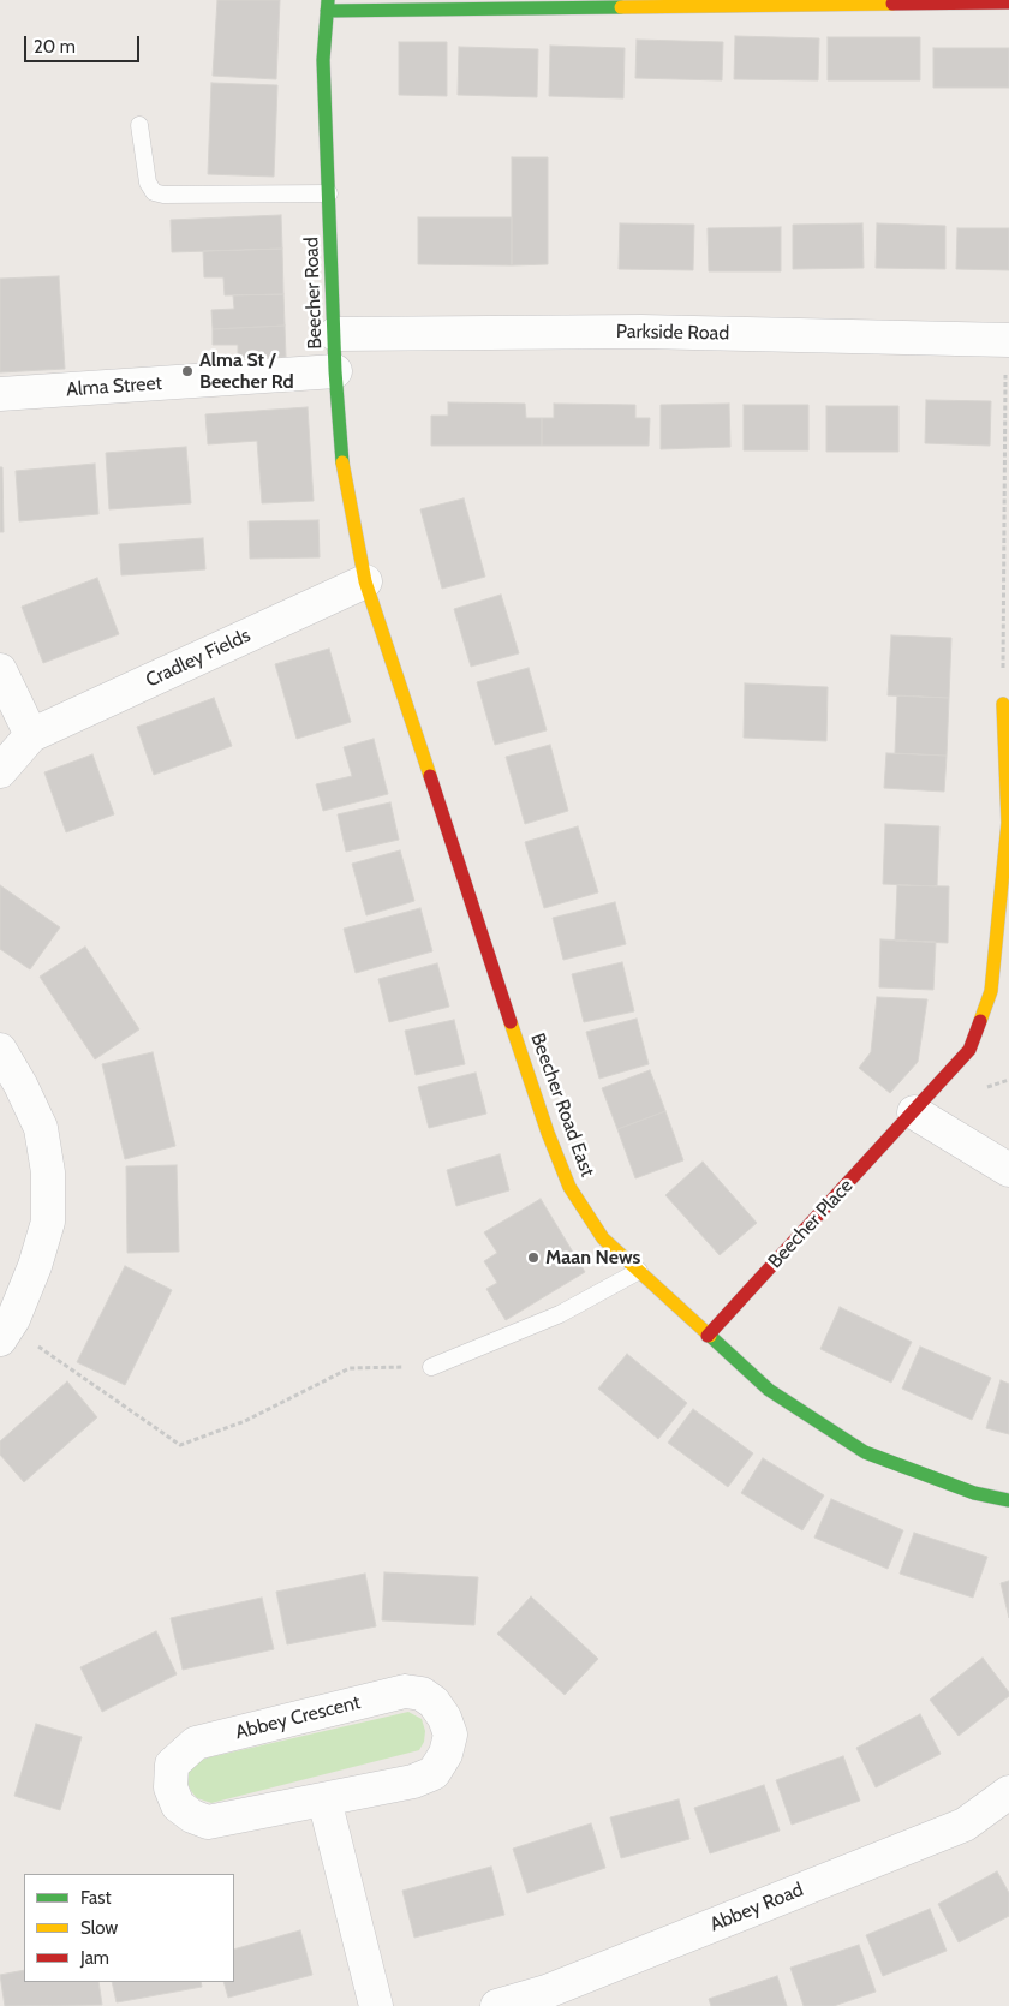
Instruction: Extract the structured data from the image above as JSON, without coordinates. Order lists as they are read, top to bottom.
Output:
{
  "streets": {
    "street": [
      "Beecher Road",
      "Parkside Road",
      "Alma Street",
      "Cradley Fields",
      "Beecher Road East",
      "Beecher Place",
      "Abbey Crescent",
      "Abbey Road"
    ]
  },
  "crossings": [
    ["Beecher Road", "Parkside Road"],
    ["Beecher Road", "Alma Street"],
    ["Beecher Road", "Cradley Fields"],
    ["Beecher Road", "Beecher Road East"],
    ["Cradley Fields", "Beecher Road East"],
    ["Beecher Road East", "Beecher Place"]
  ],
  "places": ["Alma St / Beecher Rd", "Maan News"],
  "legend": ["Fast", "Slow", "Jam"],
  "scale_bar": "20 m"
}
